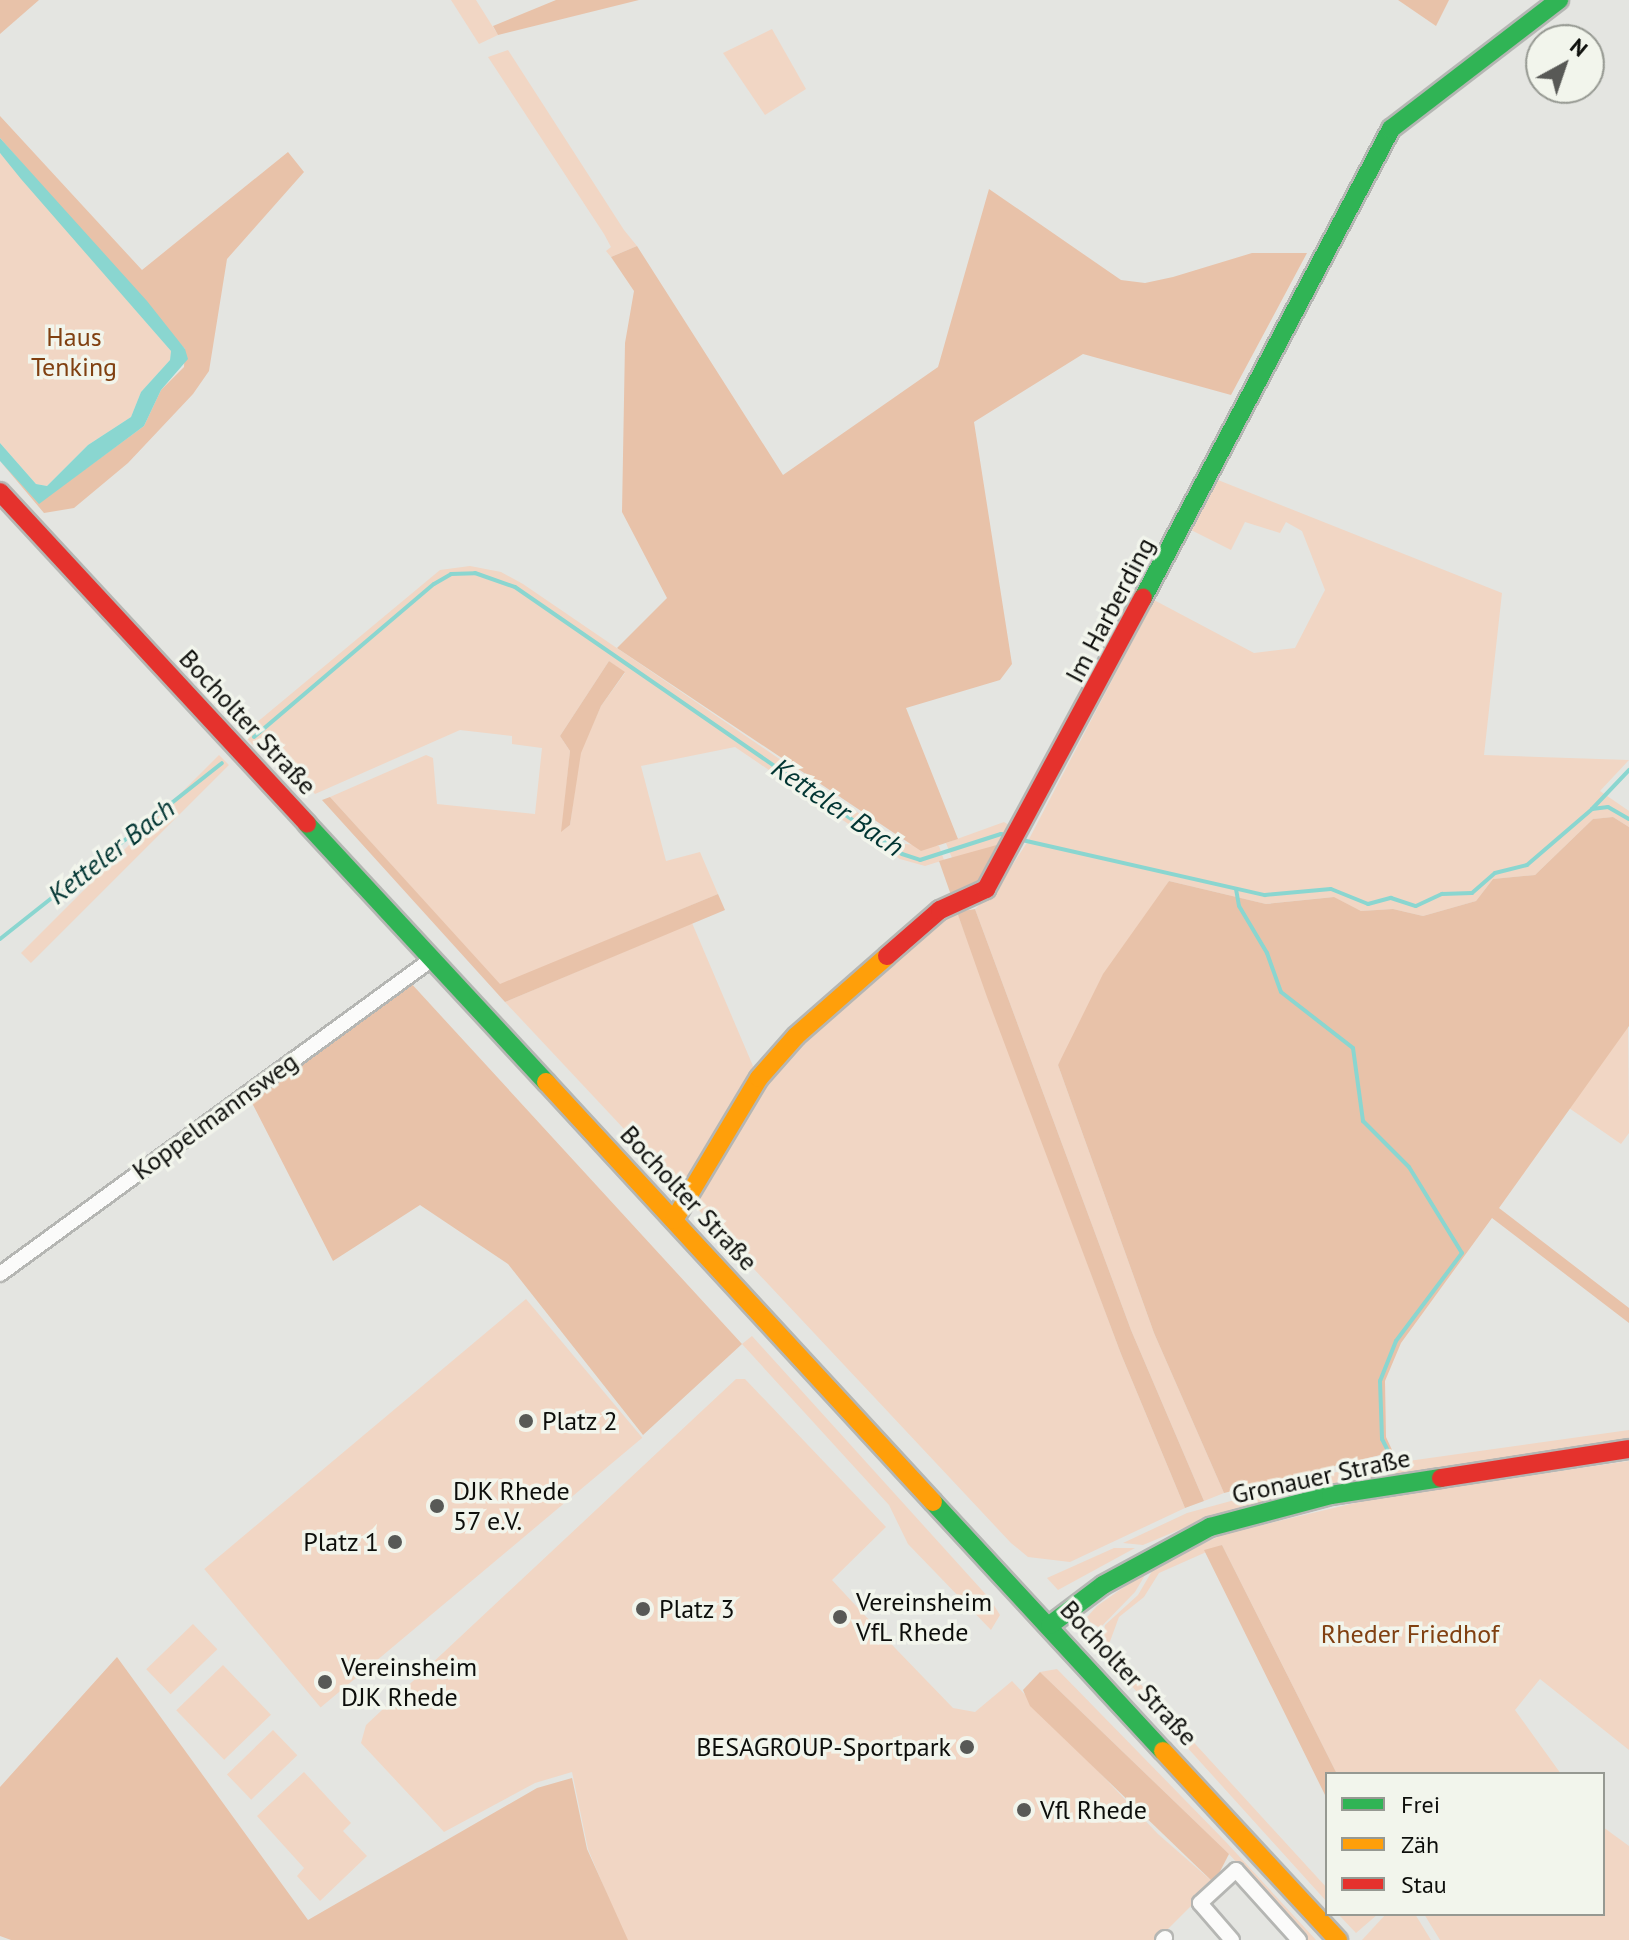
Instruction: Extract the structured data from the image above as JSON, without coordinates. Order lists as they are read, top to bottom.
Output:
{
  "streets": {
    "main road": ["Im Harberding", "Bocholter Straße", "Gronauer Straße"],
    "street": ["Koppelmannsweg"]
  },
  "crossings": [
    ["Im Harberding", "Bocholter Straße"],
    ["Bocholter Straße", "Koppelmannsweg"],
    ["Bocholter Straße", "Gronauer Straße"]
  ],
  "water": ["Ketteler Bach"],
  "parks": ["Haus Tenking", "Rheder Friedhof"],
  "places": [
    "Platz 2",
    "DJK Rhede 57 e.V.",
    "Platz 1",
    "Platz 3",
    "Vereinsheim VfL Rhede",
    "Vereinsheim DJK Rhede",
    "BESAGROUP-Sportpark",
    "Vfl Rhede"
  ],
  "legend": ["Frei", "Zäh", "Stau"],
  "north": "top right"
}
